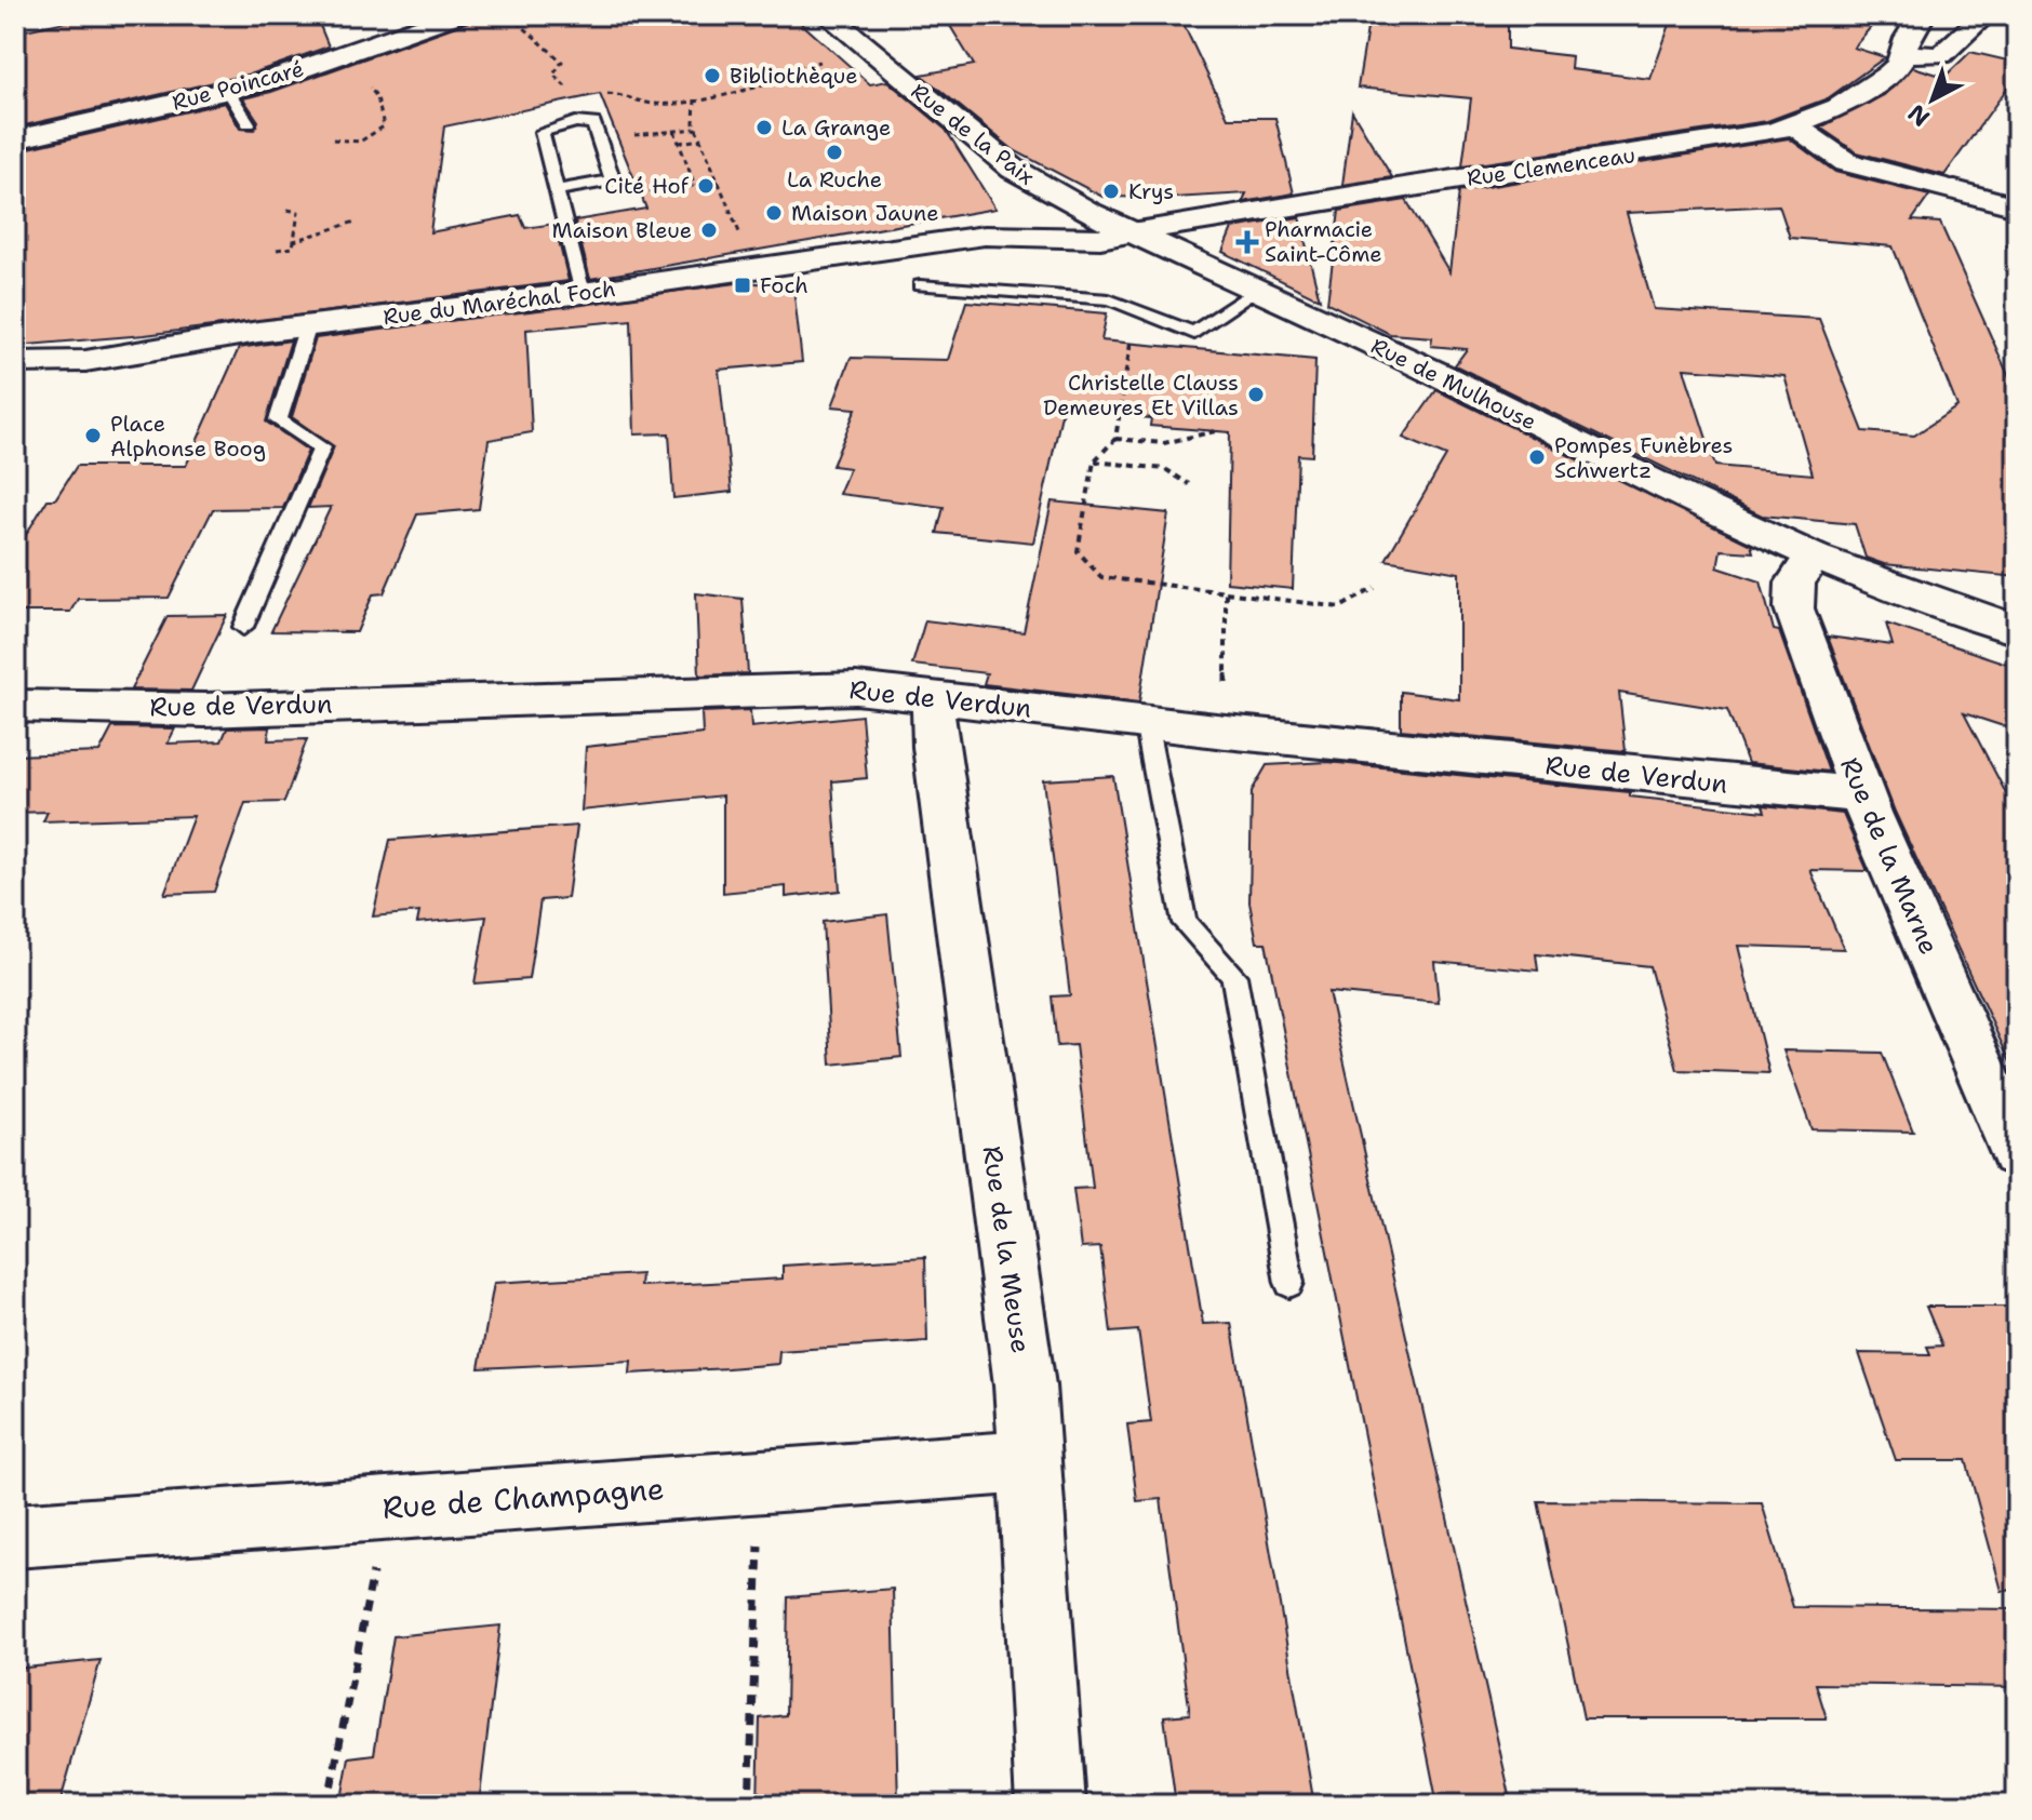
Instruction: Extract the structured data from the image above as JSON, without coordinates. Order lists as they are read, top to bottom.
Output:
{
  "streets": {
    "street": [
      "Rue Poincaré",
      "Rue de la Paix",
      "Rue Clemenceau",
      "Rue du Maréchal Foch",
      "Rue de Mulhouse",
      "Rue de Verdun",
      "Rue de la Marne",
      "Rue de la Meuse",
      "Rue de Champagne"
    ]
  },
  "crossings": [
    ["Rue de la Paix", "Rue Clemenceau"],
    ["Rue de la Paix", "Rue du Maréchal Foch"],
    ["Rue de la Paix", "Rue de Mulhouse"],
    ["Rue Clemenceau", "Rue du Maréchal Foch"],
    ["Rue Clemenceau", "Rue de Mulhouse"],
    ["Rue du Maréchal Foch", "Rue de Mulhouse"],
    ["Rue de Mulhouse", "Rue de la Marne"],
    ["Rue de Verdun", "Rue de la Marne"],
    ["Rue de Verdun", "Rue de la Meuse"],
    ["Rue de la Meuse", "Rue de Champagne"]
  ],
  "places": {
    "other": [
      "Bibliothèque",
      "La Grange",
      "La Ruche",
      "Cité Hof",
      "Krys",
      "Maison Jaune",
      "Maison Bleue",
      "Christelle Clauss Demeures Et Villas",
      "Place Alphonse Boog",
      "Pompes Funèbres Schwertz"
    ],
    "health": ["Pharmacie Saint-Côme"],
    "transit": ["Foch"]
  },
  "north": "bottom left"
}
